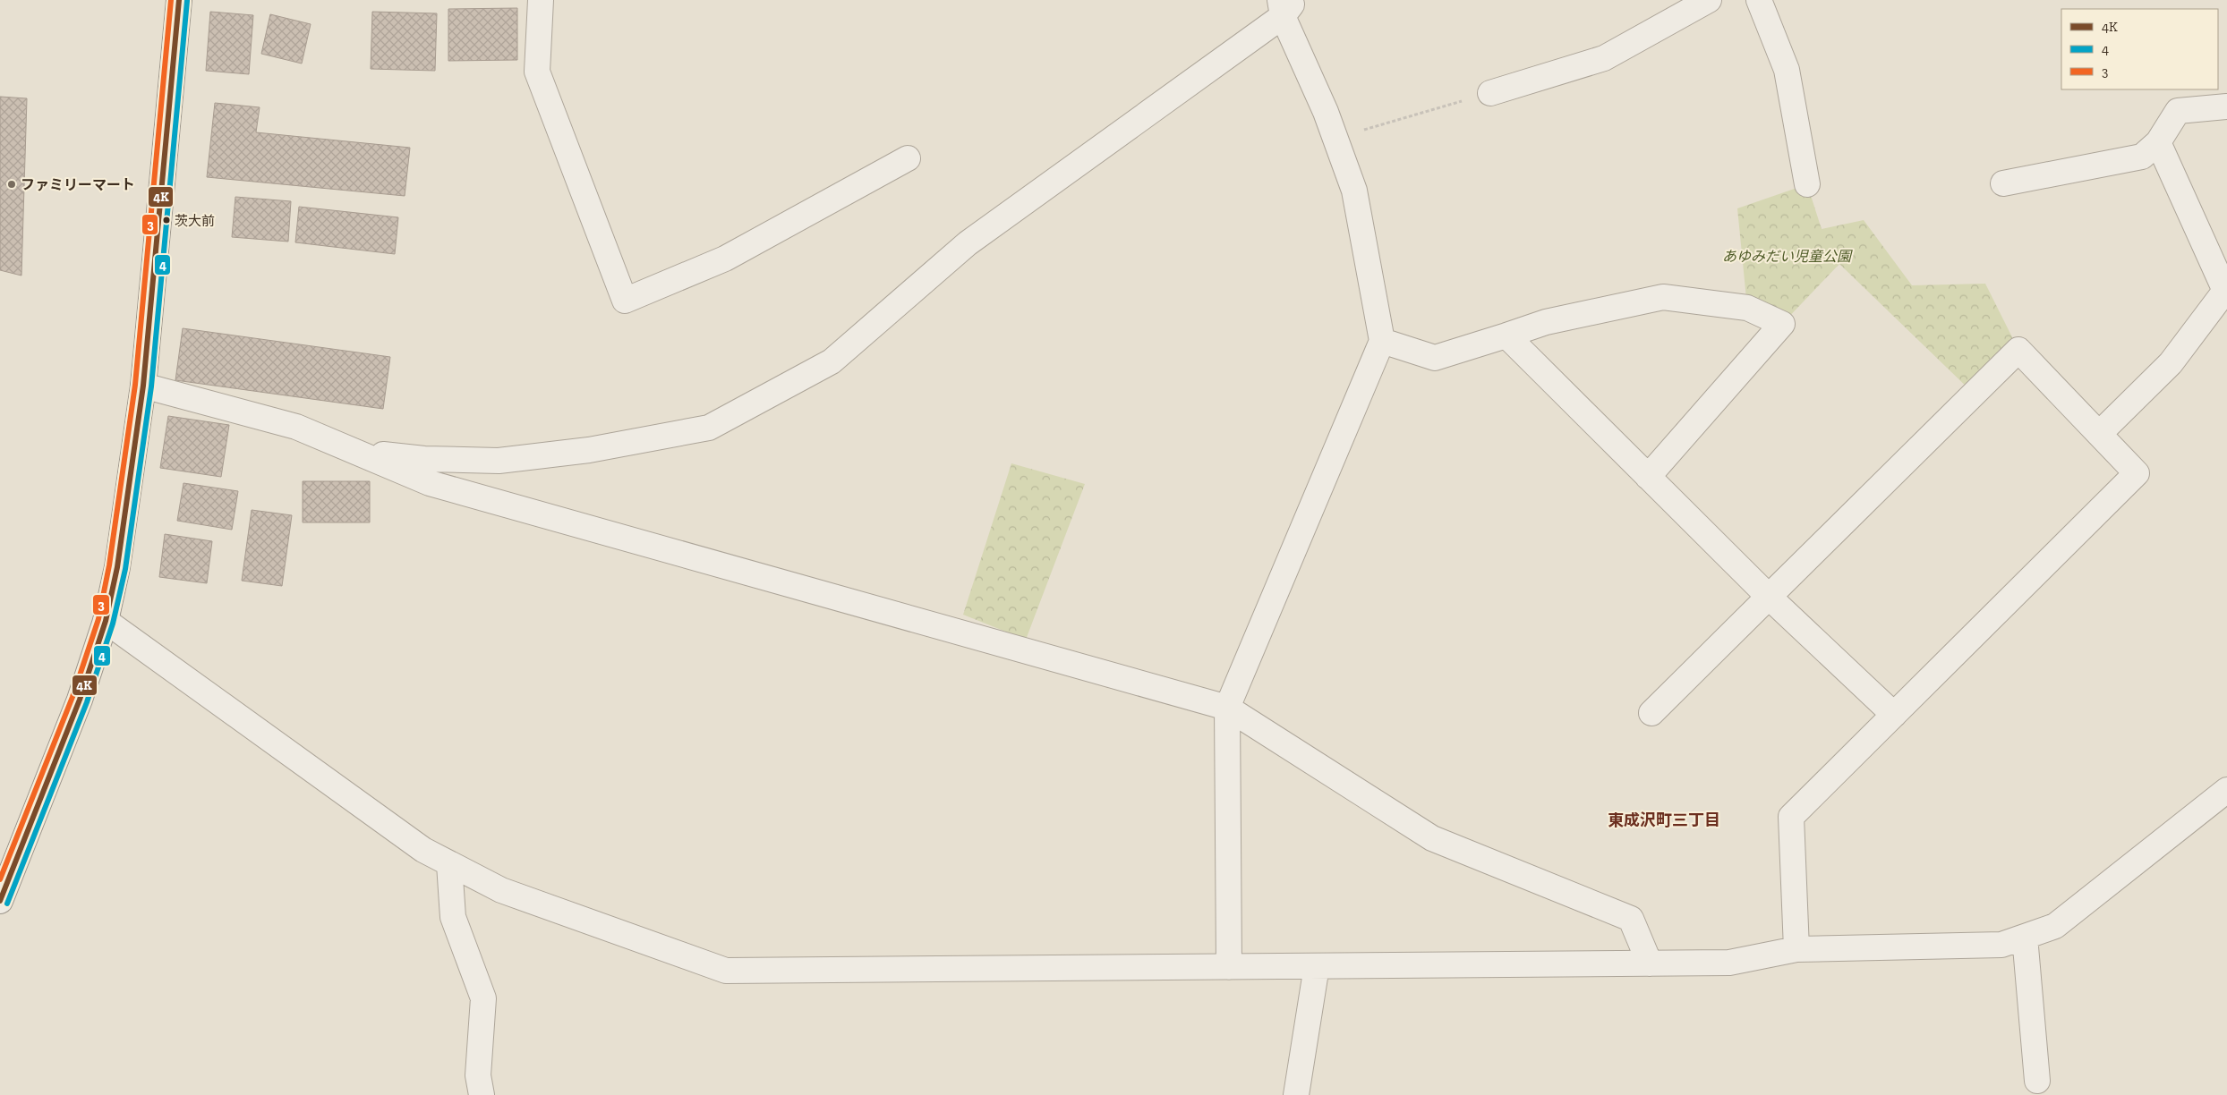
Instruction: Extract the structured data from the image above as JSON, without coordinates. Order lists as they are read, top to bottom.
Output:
{
  "districts": ["東成沢町三丁目"],
  "parks": ["あゆみだい児童公園"],
  "places": ["ファミリーマート", "茨大前"],
  "lines": ["transit line 4K", "transit line 3", "transit line 4"],
  "legend": ["4K", "4", "3"]
}
